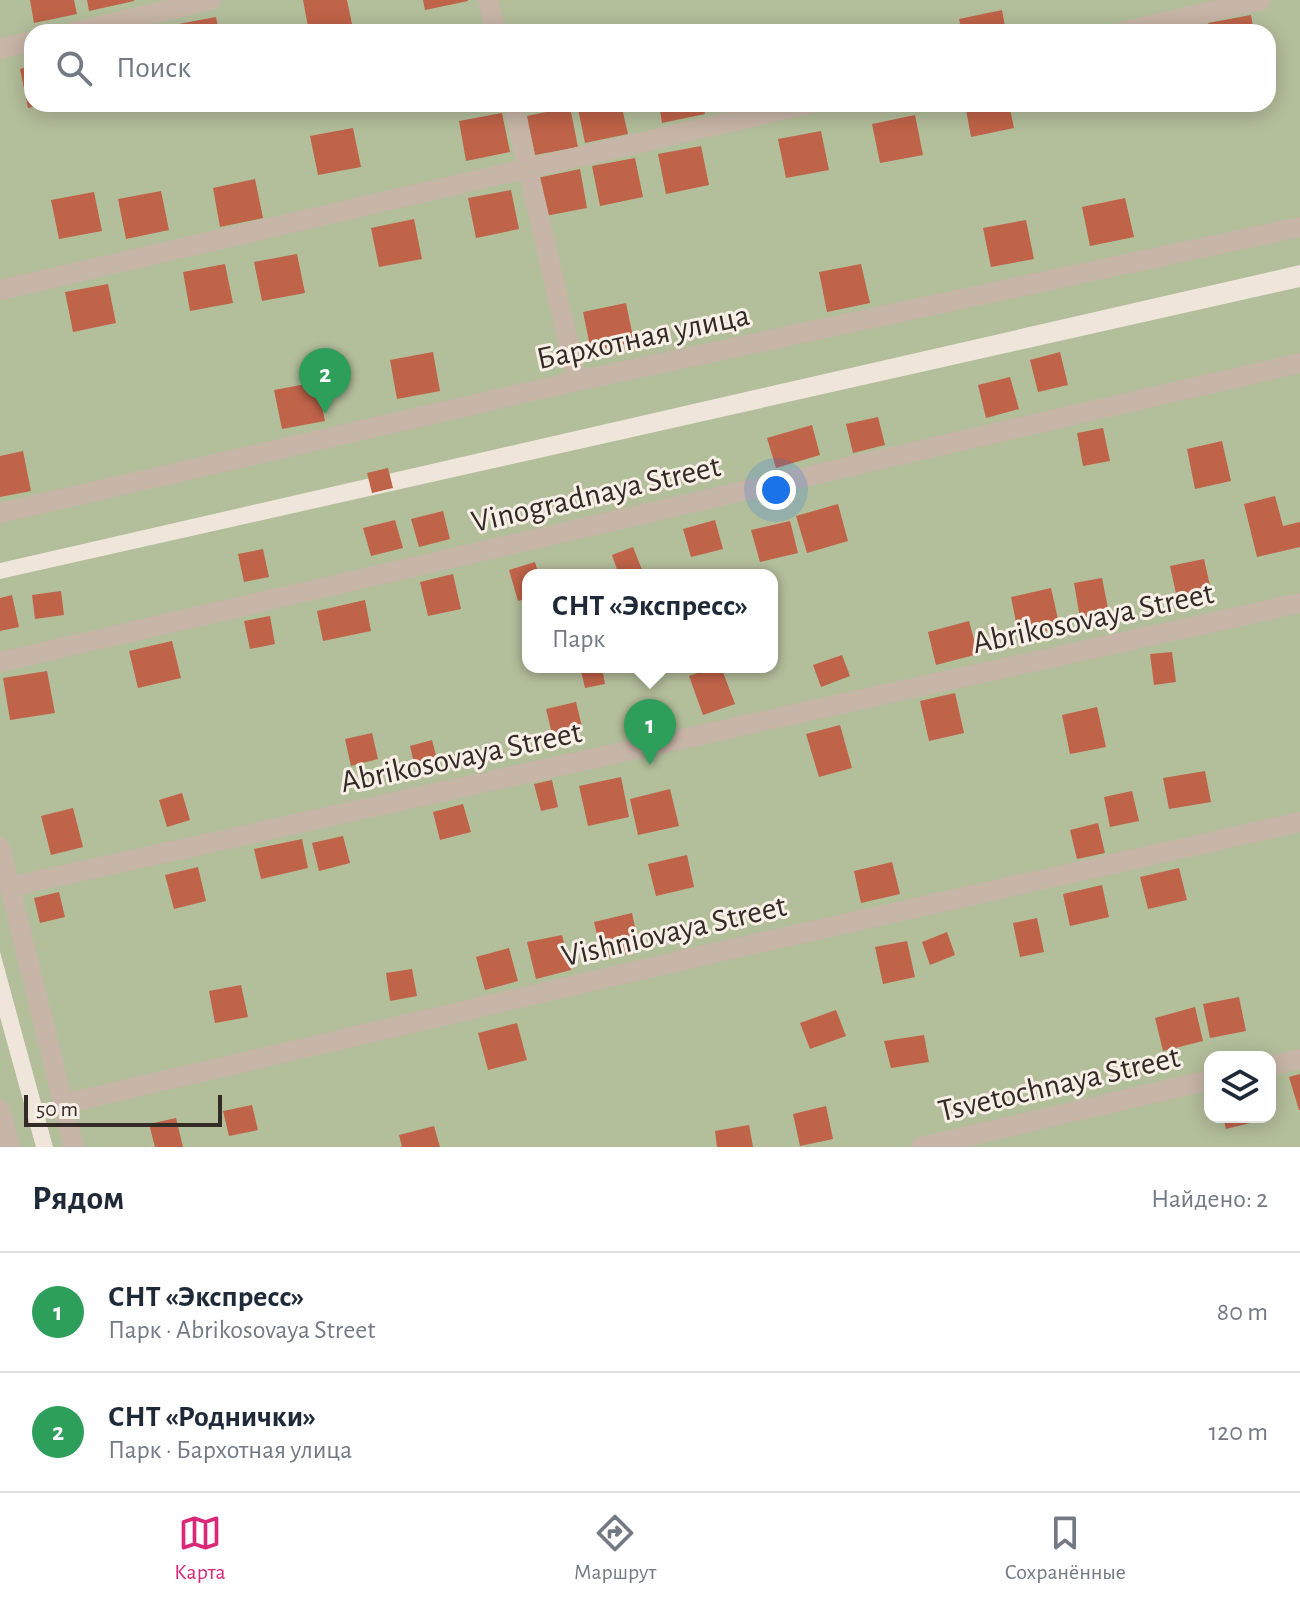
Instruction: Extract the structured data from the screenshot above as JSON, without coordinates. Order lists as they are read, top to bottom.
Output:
{
  "streets": {
    "street": [
      "Бархотная улица",
      "Vinogradnaya Street",
      "Abrikosovaya Street",
      "Vishniovaya Street",
      "Tsvetochnaya Street"
    ]
  },
  "scale_bar": "50 m",
  "page": {
    "search": "Поиск",
    "pins": ["2", "1"],
    "popup": ["СНТ «Экспресс»", "Парк"],
    "scale": "50 m",
    "heading": ["Рядом", "Найдено: 2"],
    "list": [
      {
        "mark": "1",
        "name": "СНТ «Экспресс»",
        "note": "Парк · Abrikosovaya Street",
        "value": "80 m"
      },
      {
        "mark": "2",
        "name": "СНТ «Роднички»",
        "note": "Парк · Бархотная улица",
        "value": "120 m"
      }
    ],
    "nav": ["Карта", "Маршрут", "Сохранённые"]
  }
}
